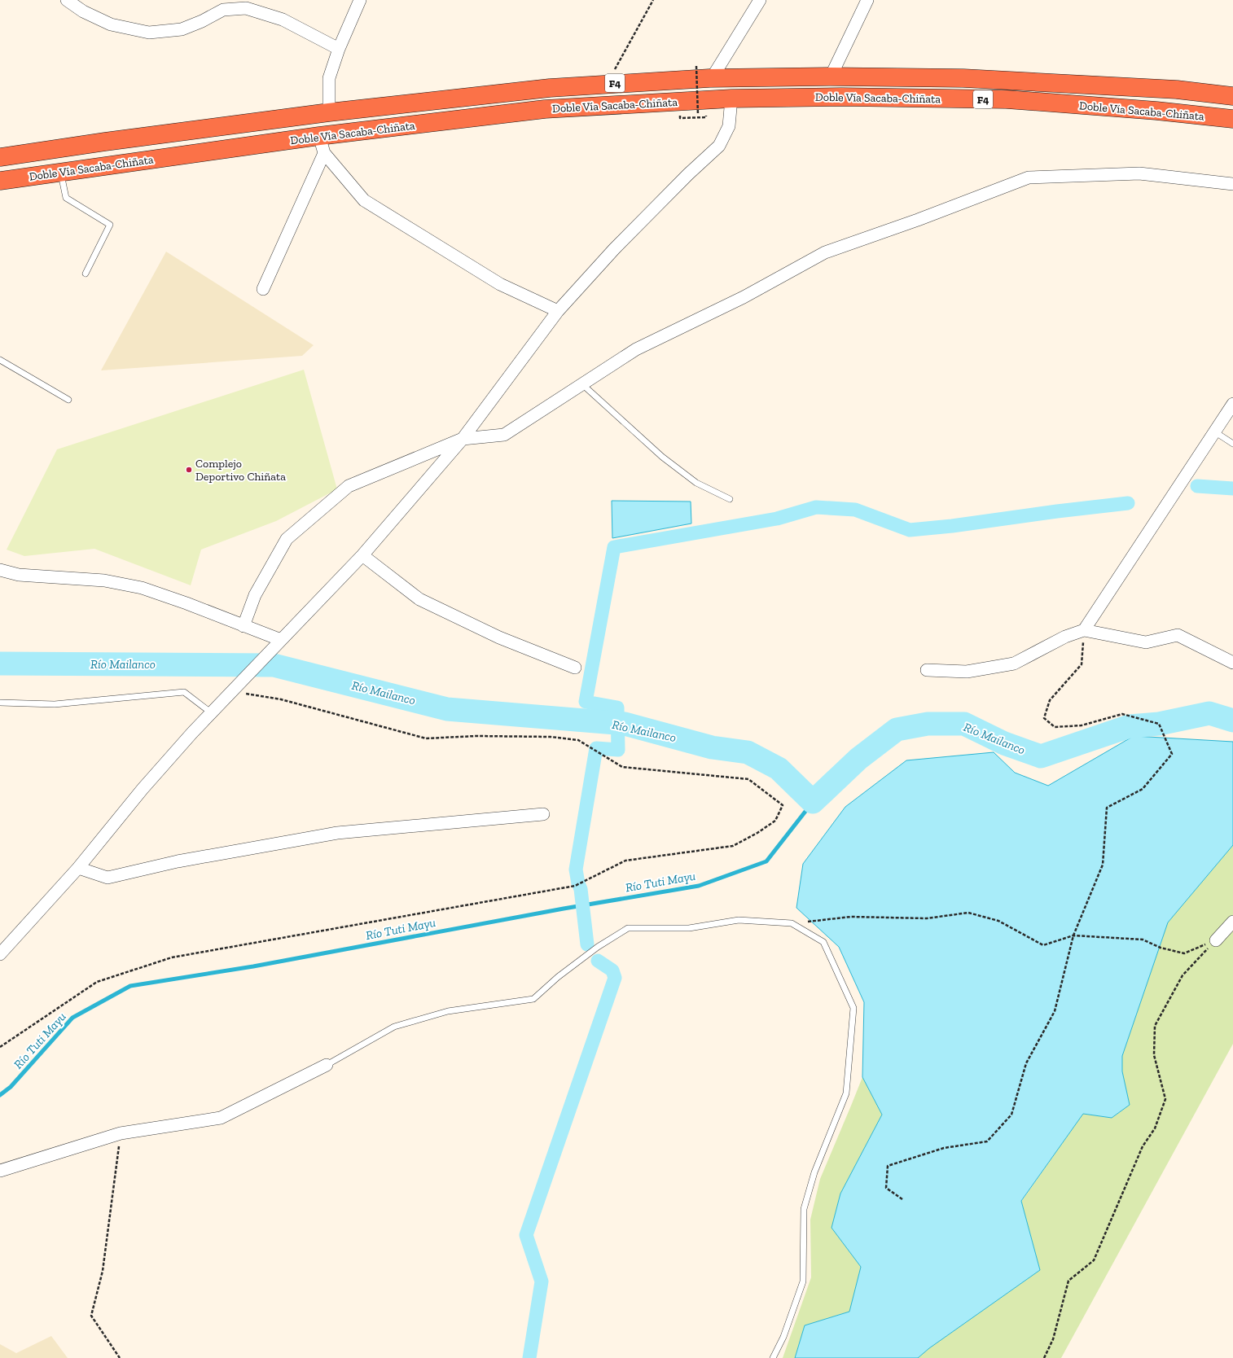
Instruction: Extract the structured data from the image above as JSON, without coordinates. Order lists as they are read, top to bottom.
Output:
{
  "streets": {
    "highway": ["F4", "Doble Vía Sacaba-Chiñata"]
  },
  "water": ["Río Mailanco", "Río Tuti Mayu"],
  "places": ["Complejo Deportivo Chiñata"]
}
